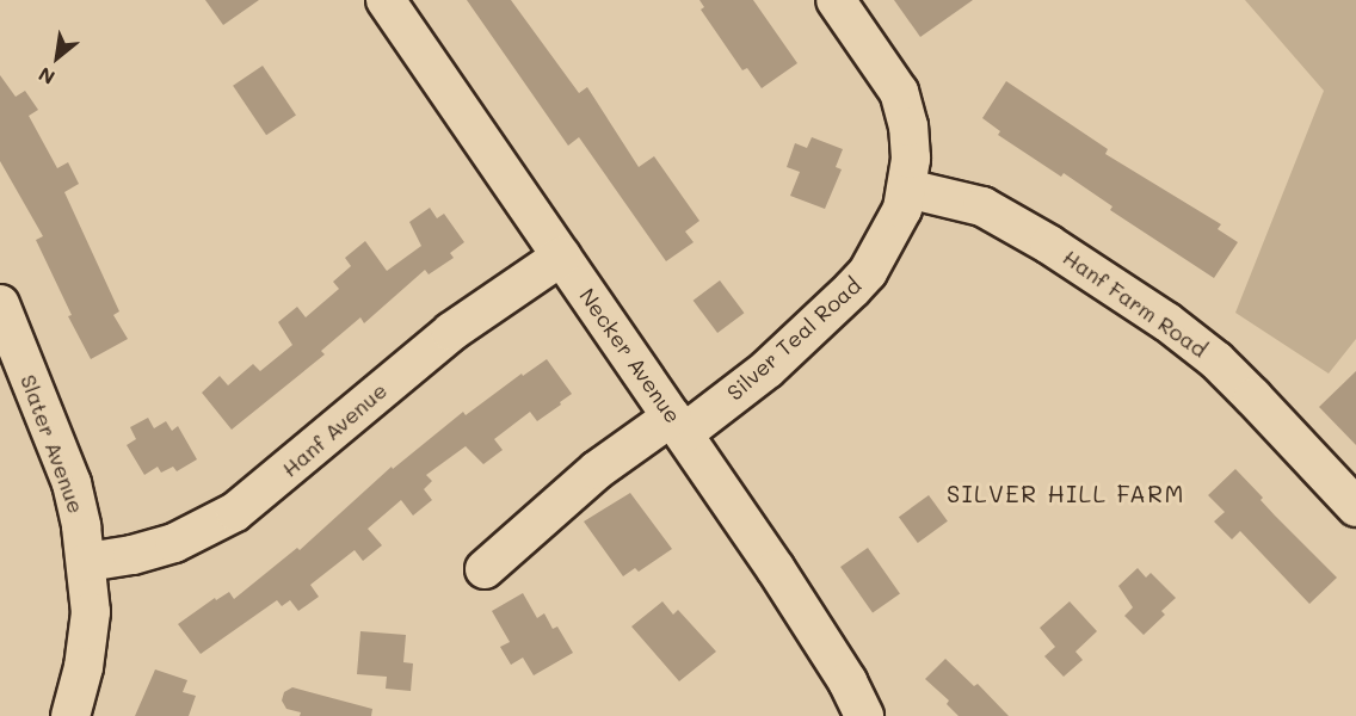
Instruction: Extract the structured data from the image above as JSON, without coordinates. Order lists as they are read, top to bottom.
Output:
{
  "streets": {
    "street": [
      "Hanf Farm Road",
      "Silver Teal Road",
      "Necker Avenue",
      "Hanf Avenue",
      "Slater Avenue"
    ]
  },
  "crossings": [
    ["Hanf Farm Road", "Silver Teal Road"],
    ["Silver Teal Road", "Necker Avenue"],
    ["Necker Avenue", "Hanf Avenue"],
    ["Hanf Avenue", "Slater Avenue"]
  ],
  "districts": ["SILVER HILL FARM"],
  "north": "bottom left"
}
